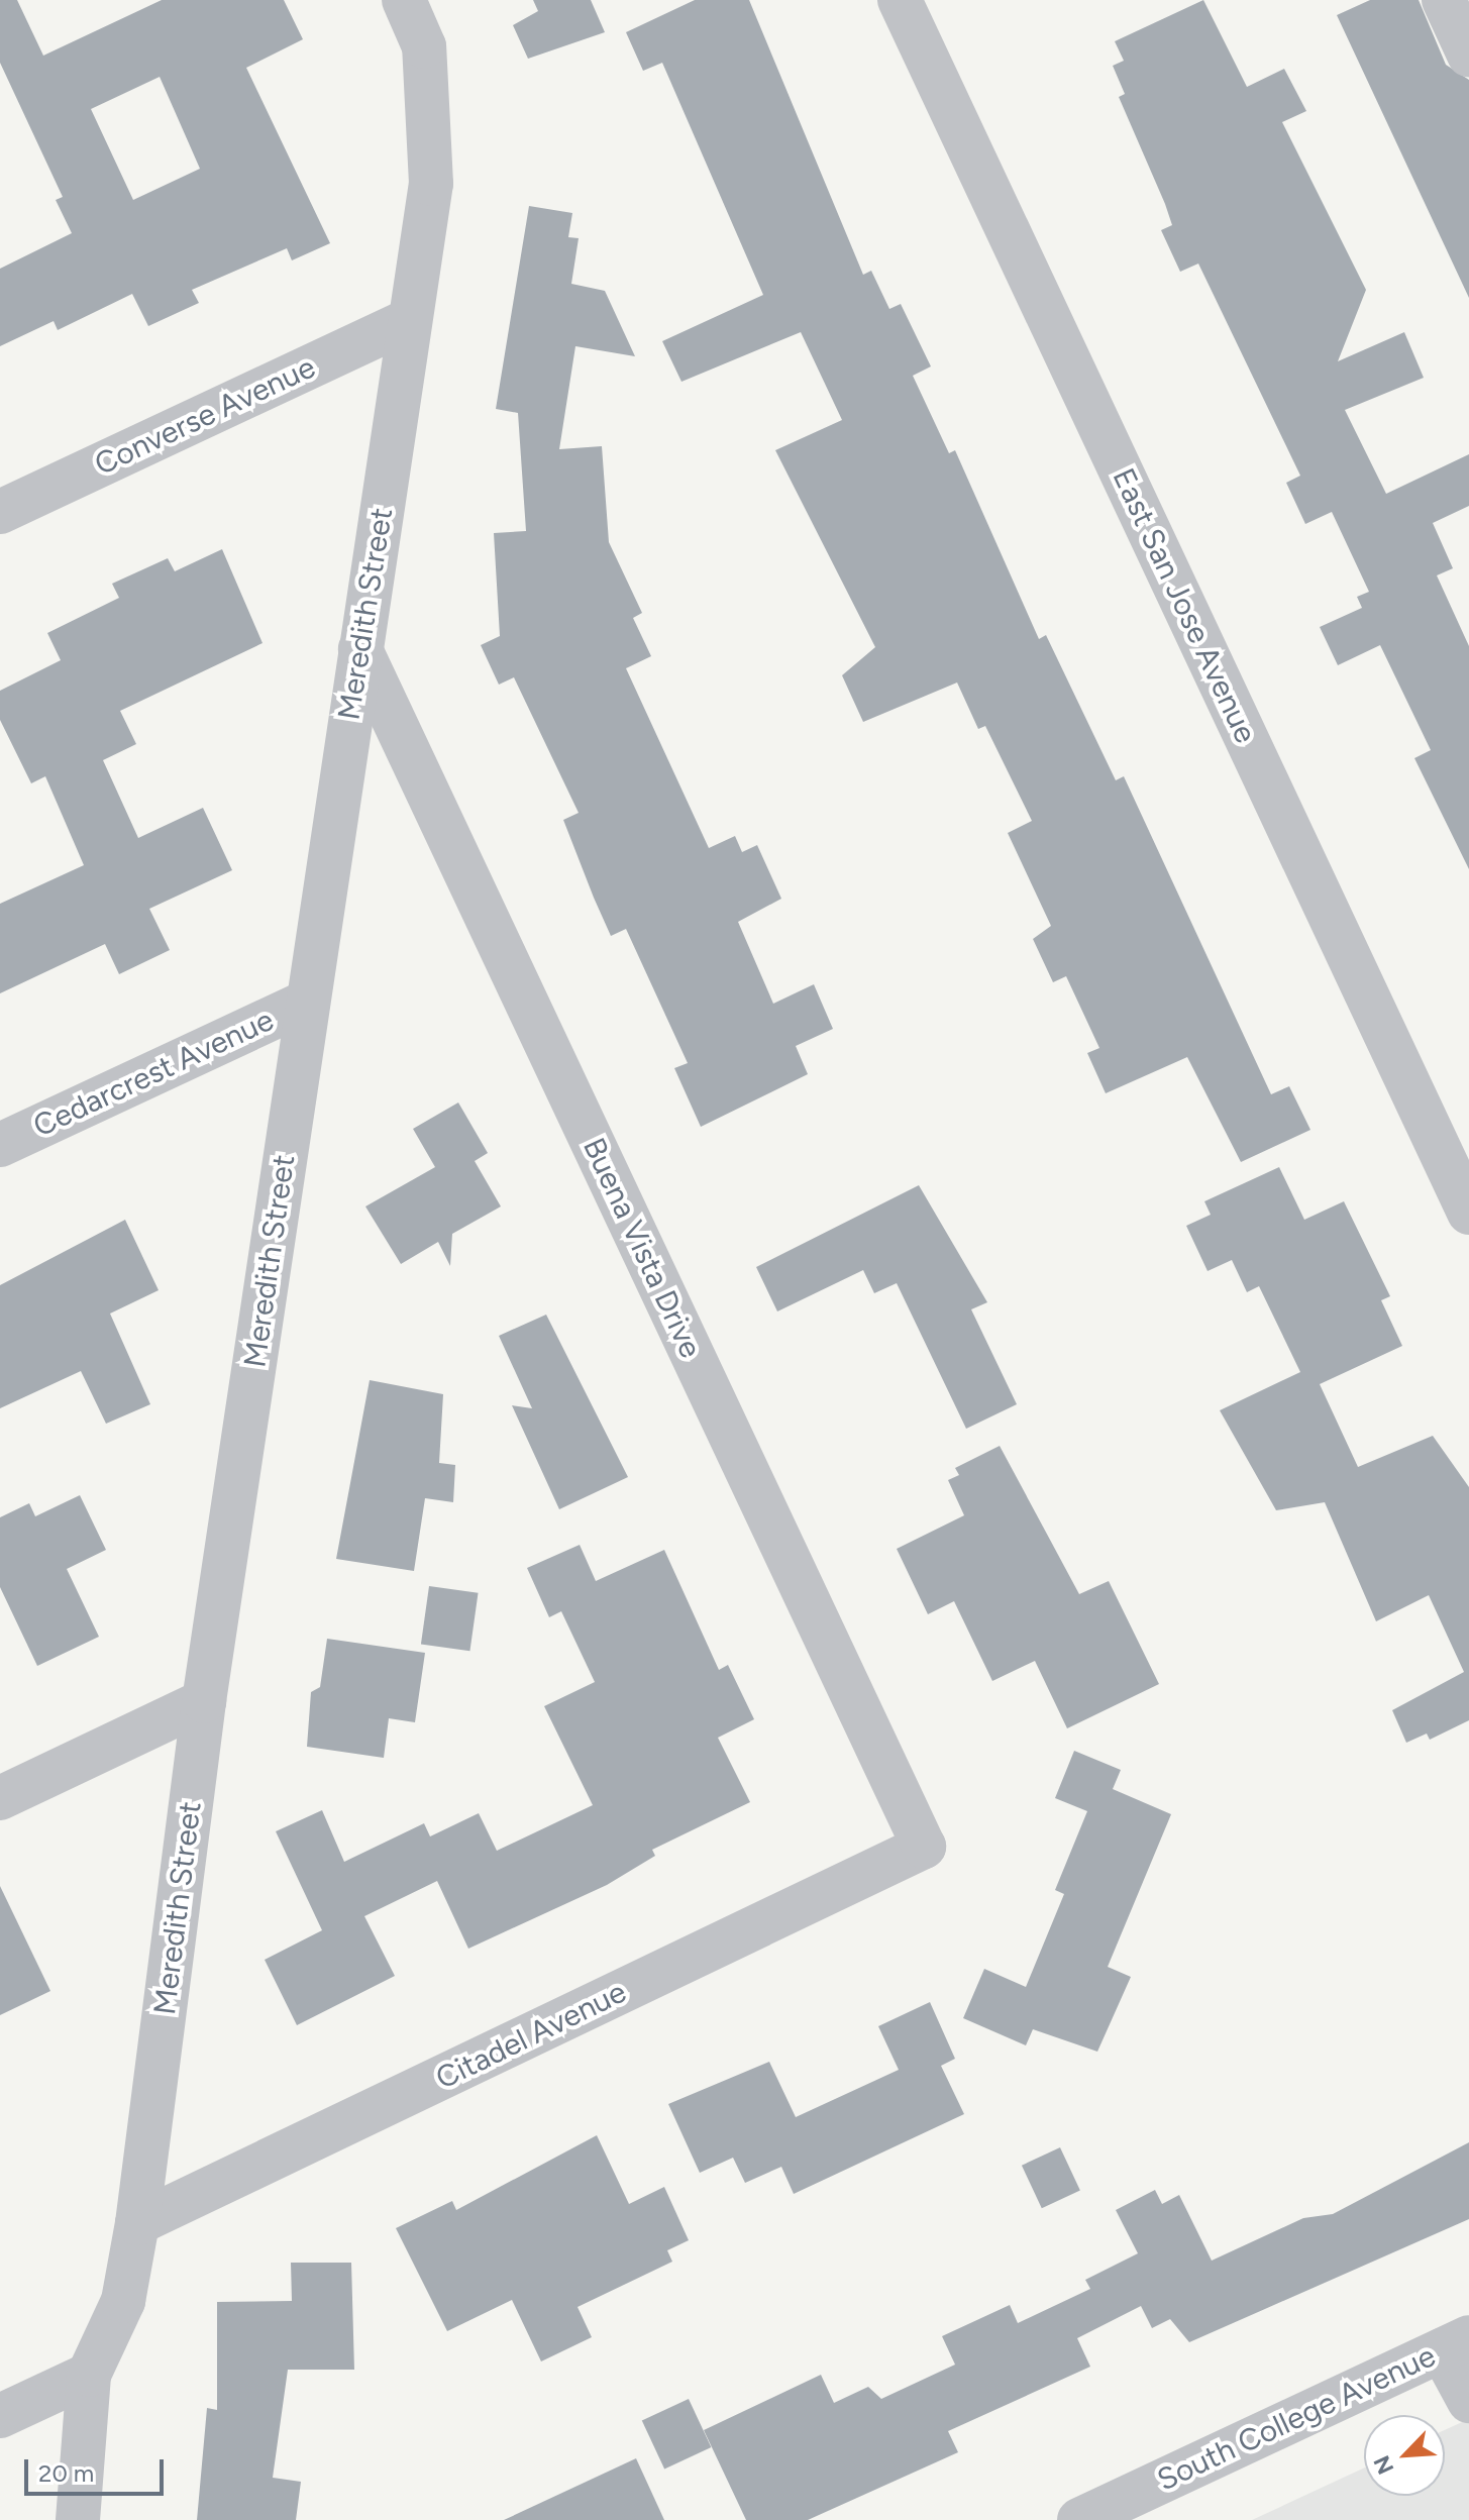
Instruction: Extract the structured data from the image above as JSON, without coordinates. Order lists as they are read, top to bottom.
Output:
{
  "streets": {
    "street": [
      "Converse Avenue",
      "East San Jose Avenue",
      "Meredith Street",
      "Cedarcrest Avenue",
      "Buena Vista Drive",
      "Citadel Avenue",
      "South College Avenue"
    ]
  },
  "crossings": [
    ["Converse Avenue", "Meredith Street"],
    ["Meredith Street", "Cedarcrest Avenue"],
    ["Meredith Street", "Buena Vista Drive"],
    ["Meredith Street", "Citadel Avenue"],
    ["Buena Vista Drive", "Citadel Avenue"]
  ],
  "scale_bar": "20 m",
  "north": "bottom left"
}
